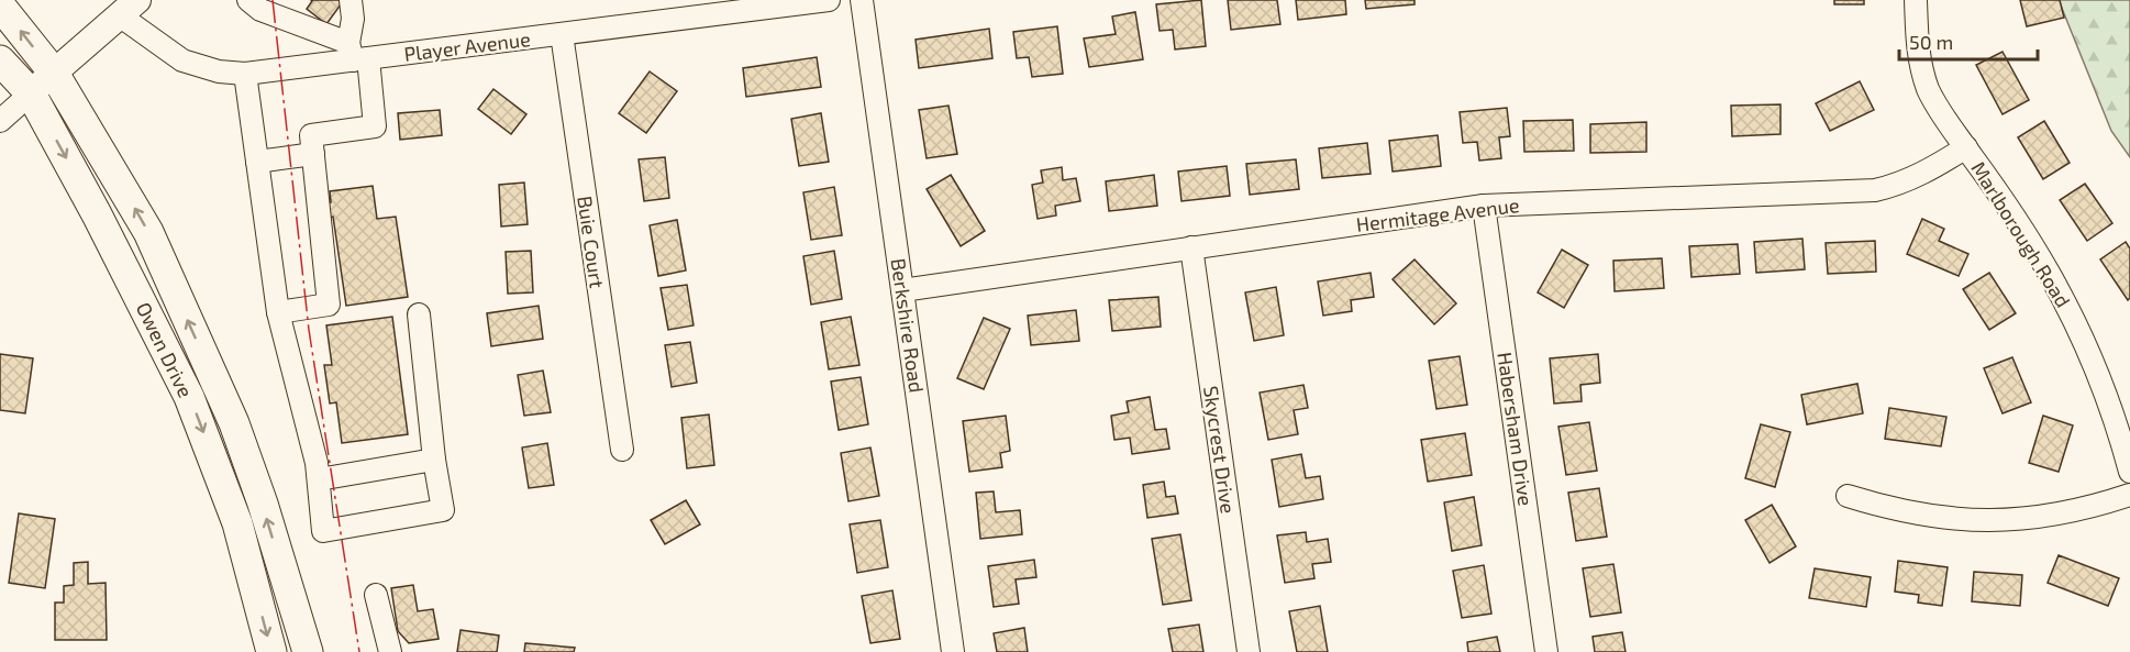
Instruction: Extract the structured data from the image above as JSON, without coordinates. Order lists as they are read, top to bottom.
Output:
{
  "streets": {
    "highway": ["Owen Drive"],
    "street": [
      "Player Avenue",
      "Hermitage Avenue",
      "Marlborough Road",
      "Buie Court",
      "Berkshire Road",
      "Habersham Drive",
      "Skycrest Drive"
    ]
  },
  "crossings": [
    ["Player Avenue", "Buie Court"],
    ["Hermitage Avenue", "Marlborough Road"],
    ["Hermitage Avenue", "Berkshire Road"],
    ["Hermitage Avenue", "Habersham Drive"],
    ["Hermitage Avenue", "Skycrest Drive"]
  ],
  "scale_bar": "50 m"
}
